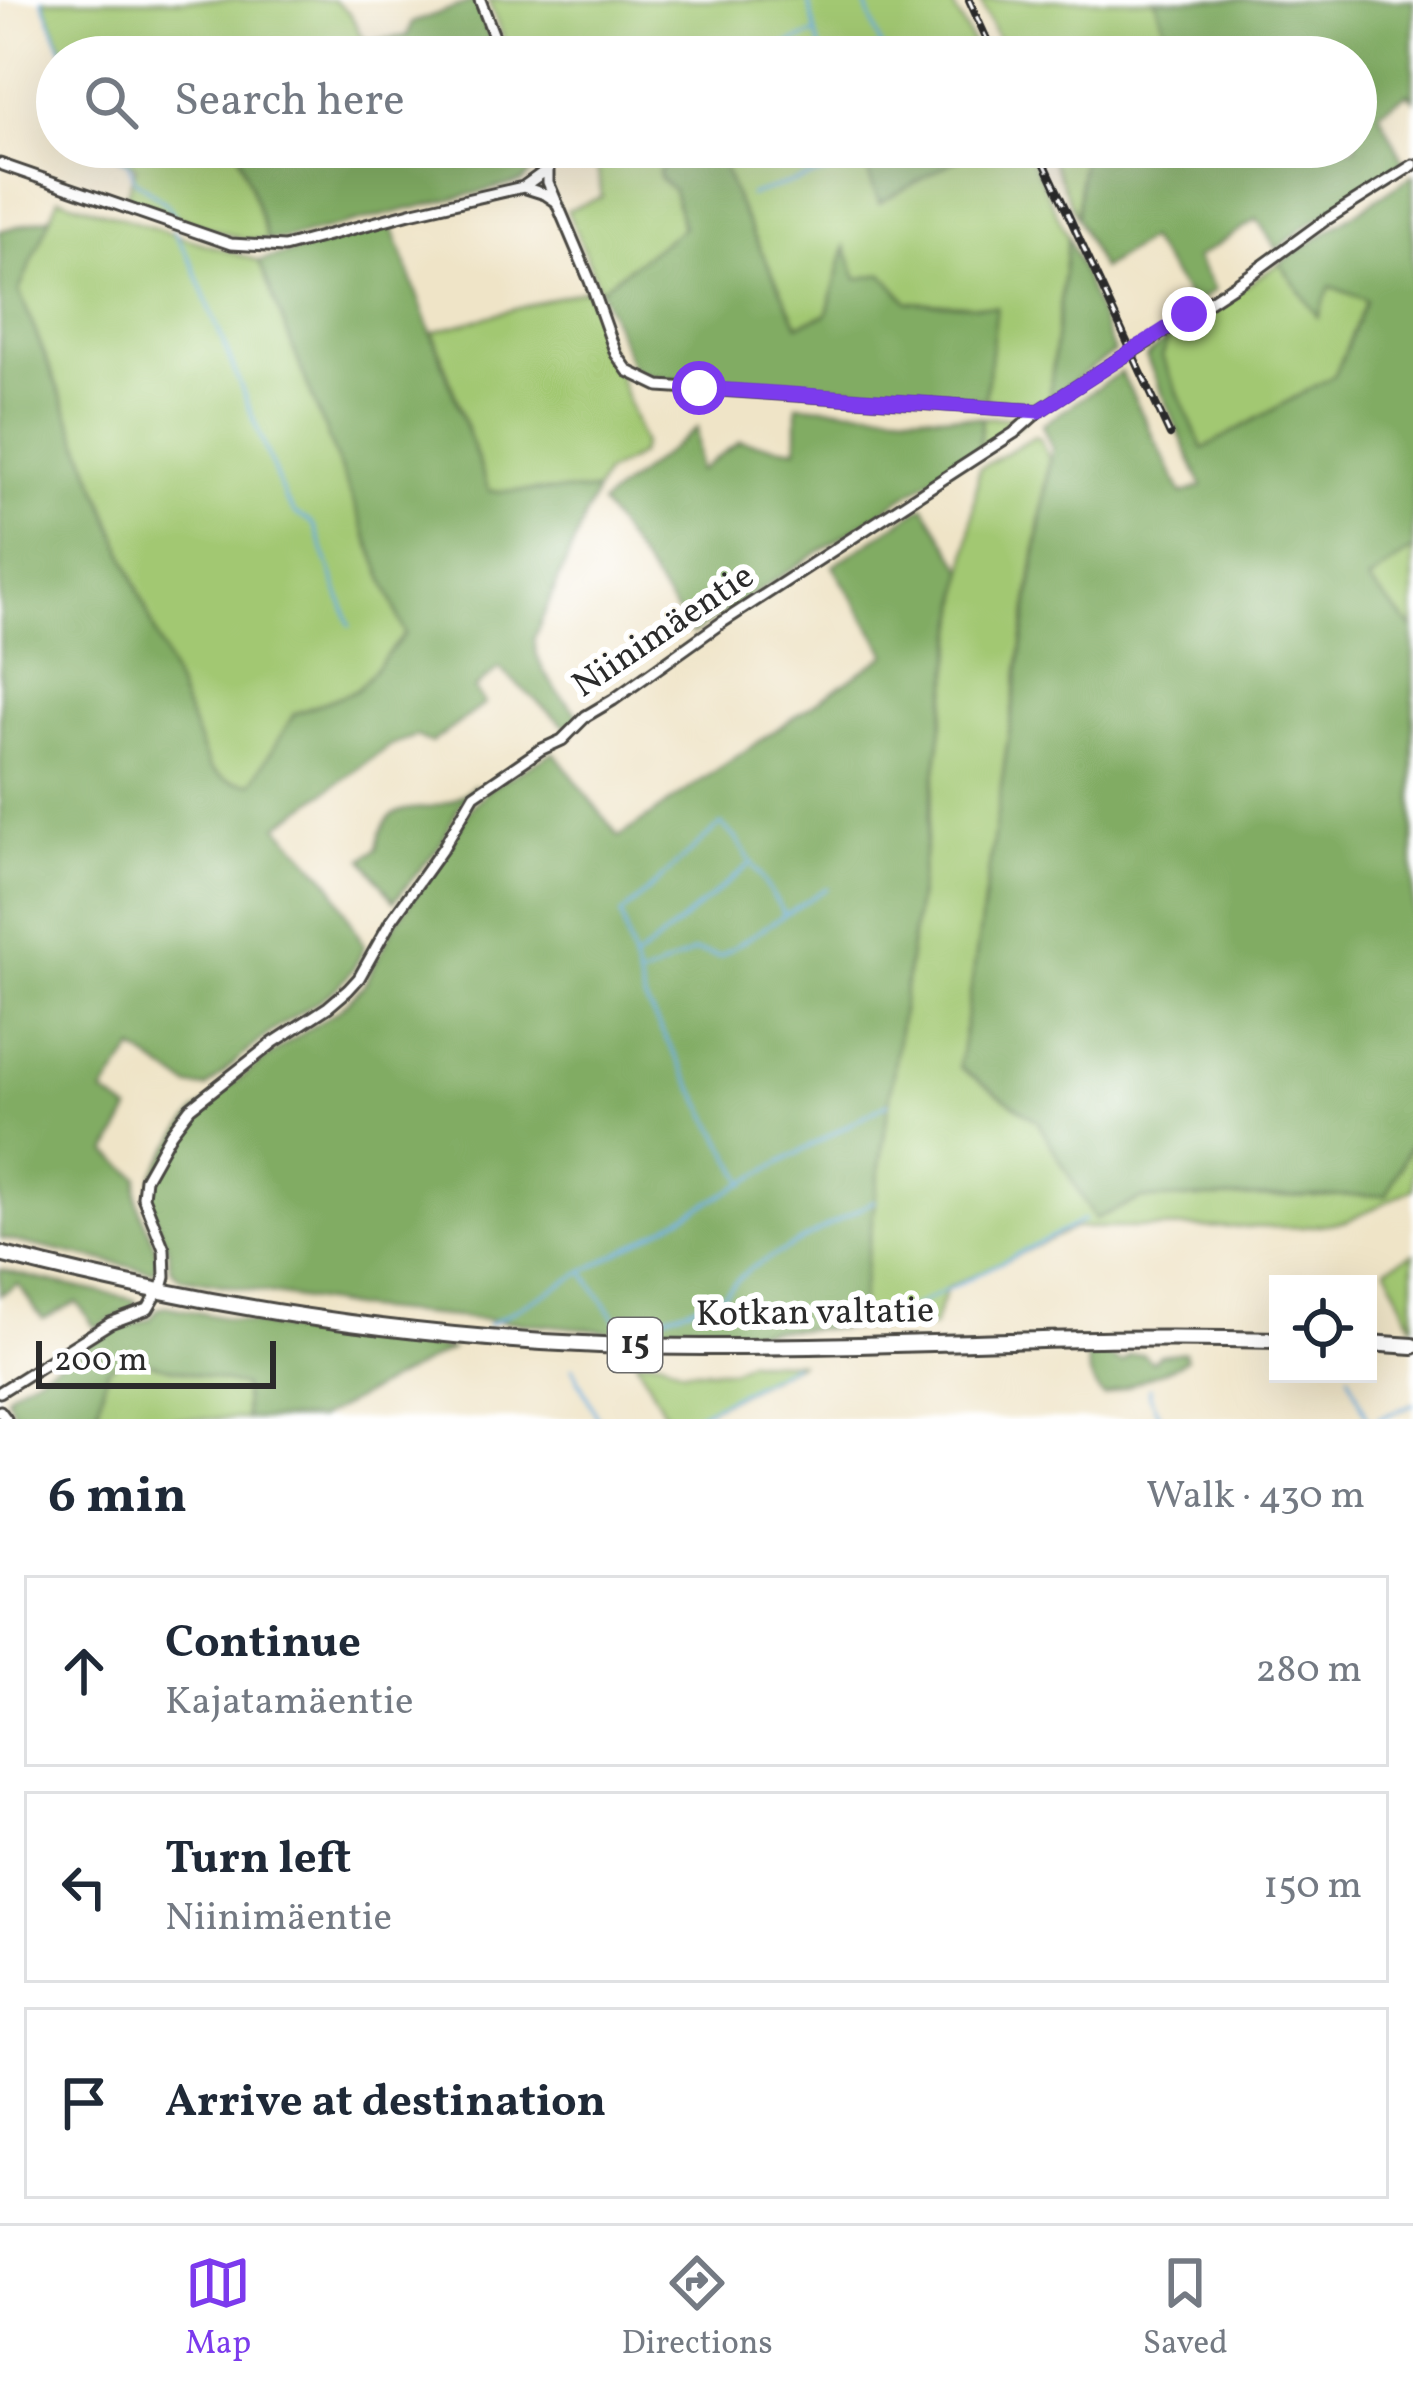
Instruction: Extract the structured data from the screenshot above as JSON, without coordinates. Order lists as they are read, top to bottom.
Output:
{
  "streets": {
    "highway": ["Kotkan valtatie", "15"],
    "street": ["Niinimäentie"]
  },
  "crossings": [
    ["Niinimäentie", "Kotkan valtatie"]
  ],
  "scale_bar": "200 m",
  "page": {
    "search": "Search here",
    "scale": "200 m",
    "heading": ["6 min", "Walk · 430 m"],
    "list": [
      ["Continue", "Kajatamäentie", "280 m"],
      ["Turn left", "Niinimäentie", "150 m"],
      "Arrive at destination"
    ],
    "nav": ["Map", "Directions", "Saved"]
  }
}
